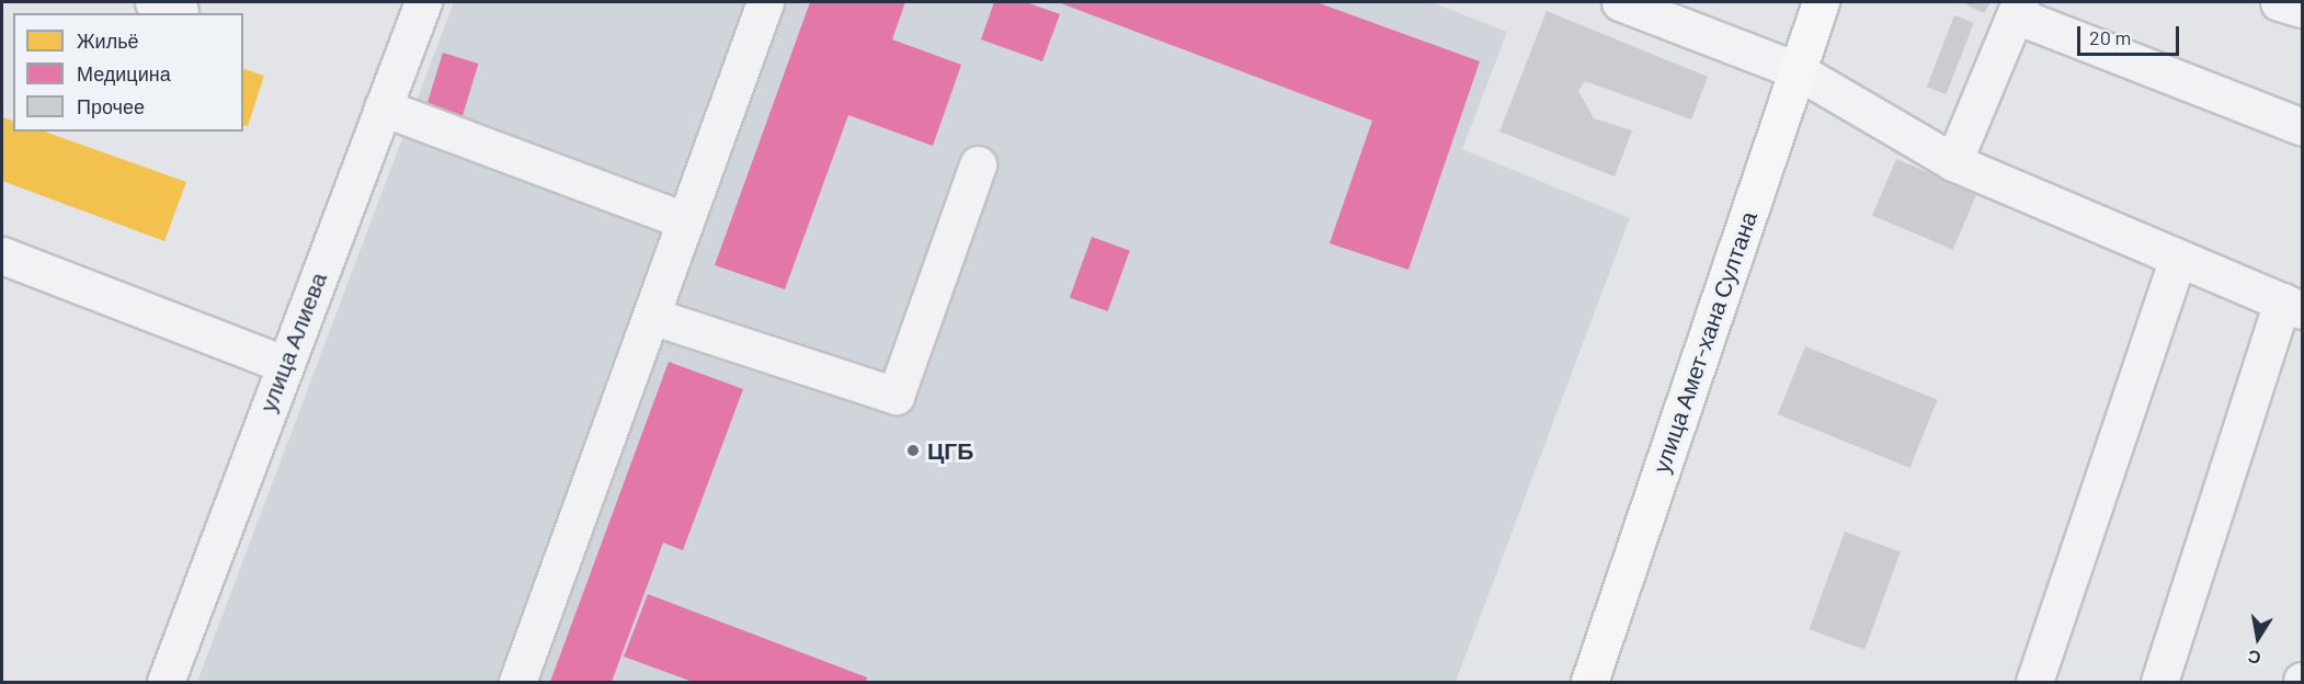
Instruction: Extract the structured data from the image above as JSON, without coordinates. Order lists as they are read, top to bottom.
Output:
{
  "streets": {
    "main road": ["улица Амет-хана Султана"],
    "street": ["улица Алиева"]
  },
  "places": ["ЦГБ"],
  "legend": ["Жильё", "Медицина", "Прочее"],
  "scale_bar": "20 m",
  "north": "bottom"
}
